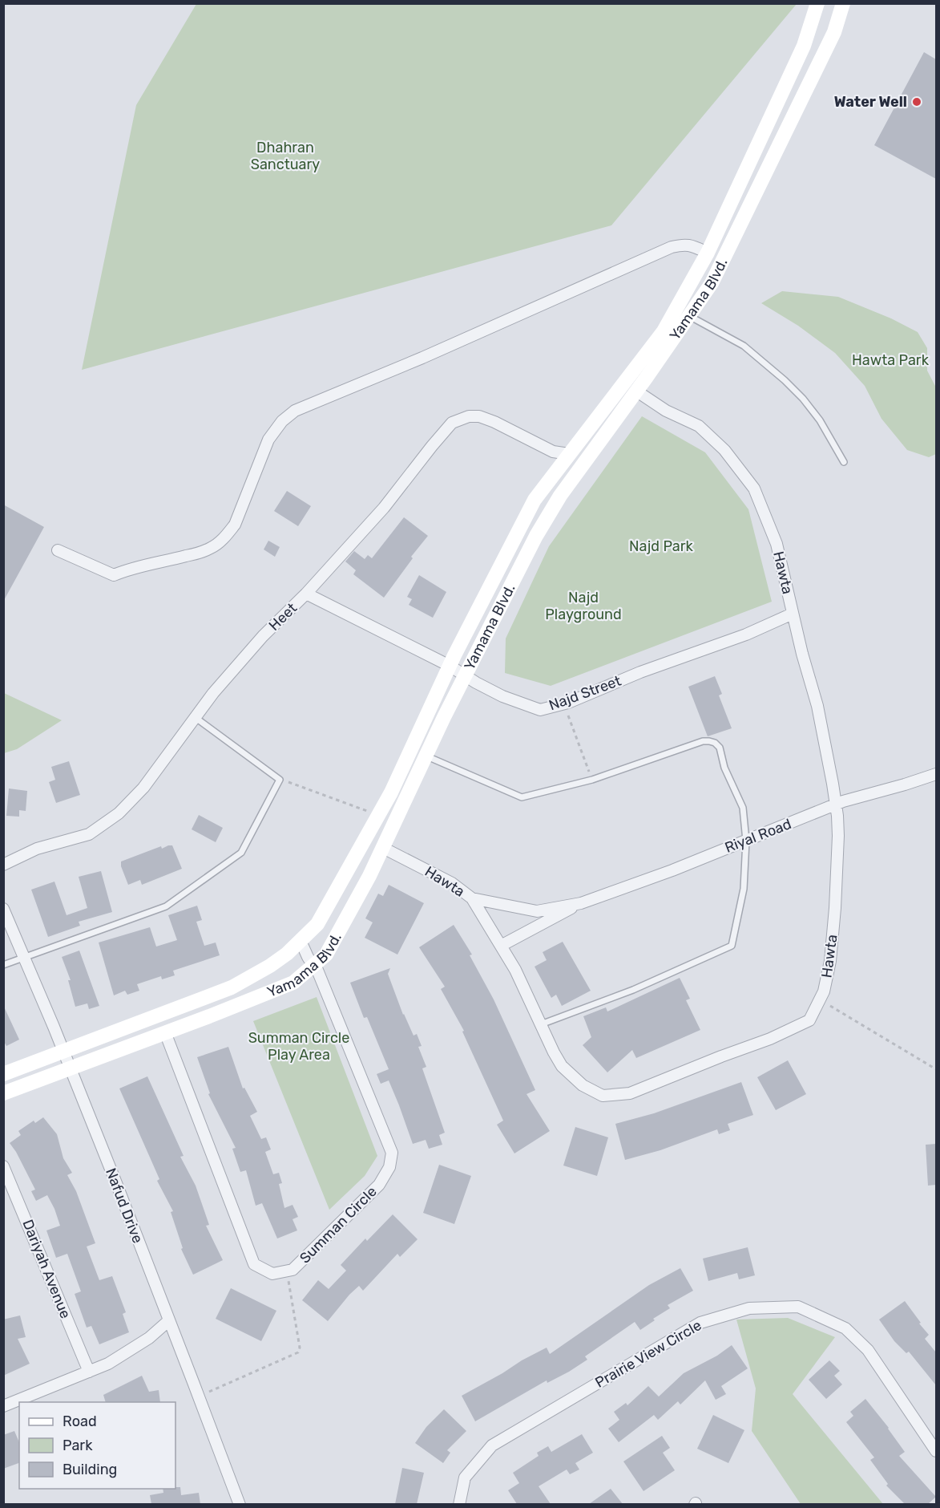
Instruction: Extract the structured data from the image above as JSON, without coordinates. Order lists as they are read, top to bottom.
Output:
{
  "streets": {
    "main road": ["Yamama Blvd."],
    "street": [
      "Hawta",
      "Heet",
      "Najd Street",
      "Riyal Road",
      "Nafud Drive",
      "Summan Circle",
      "Dariyah Avenue",
      "Prairie View Circle"
    ]
  },
  "crossings": [
    ["Yamama Blvd.", "Hawta"],
    ["Yamama Blvd.", "Heet"],
    ["Yamama Blvd.", "Najd Street"],
    ["Yamama Blvd.", "Nafud Drive"],
    ["Yamama Blvd.", "Summan Circle"],
    ["Hawta", "Najd Street"],
    ["Hawta", "Riyal Road"],
    ["Heet", "Najd Street"]
  ],
  "parks": [
    "Dhahran Sanctuary",
    "Hawta Park",
    "Najd Park",
    "Najd Playground",
    "Summan Circle Play Area"
  ],
  "places": ["Water Well"],
  "legend": ["Road", "Park", "Building"]
}
